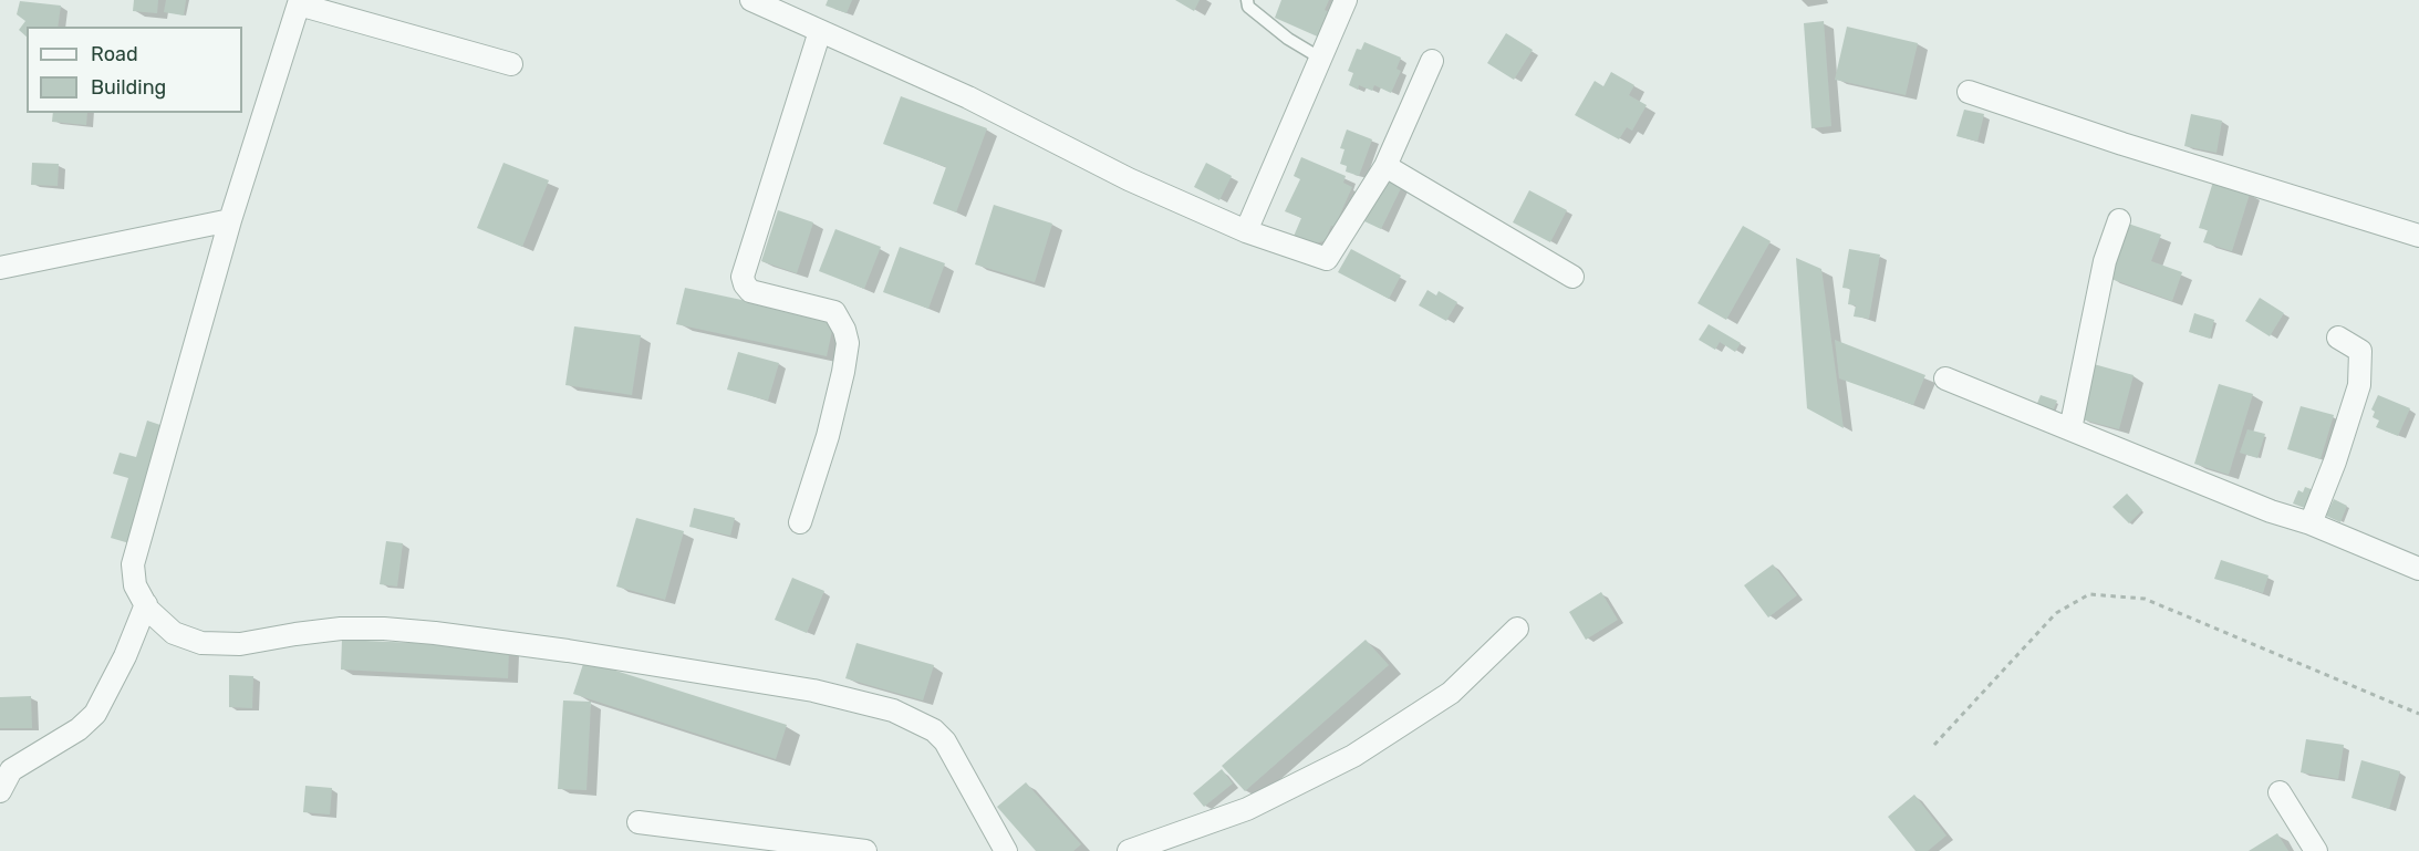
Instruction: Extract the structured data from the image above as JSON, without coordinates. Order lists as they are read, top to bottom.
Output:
{
  "legend": ["Road", "Building"]
}
